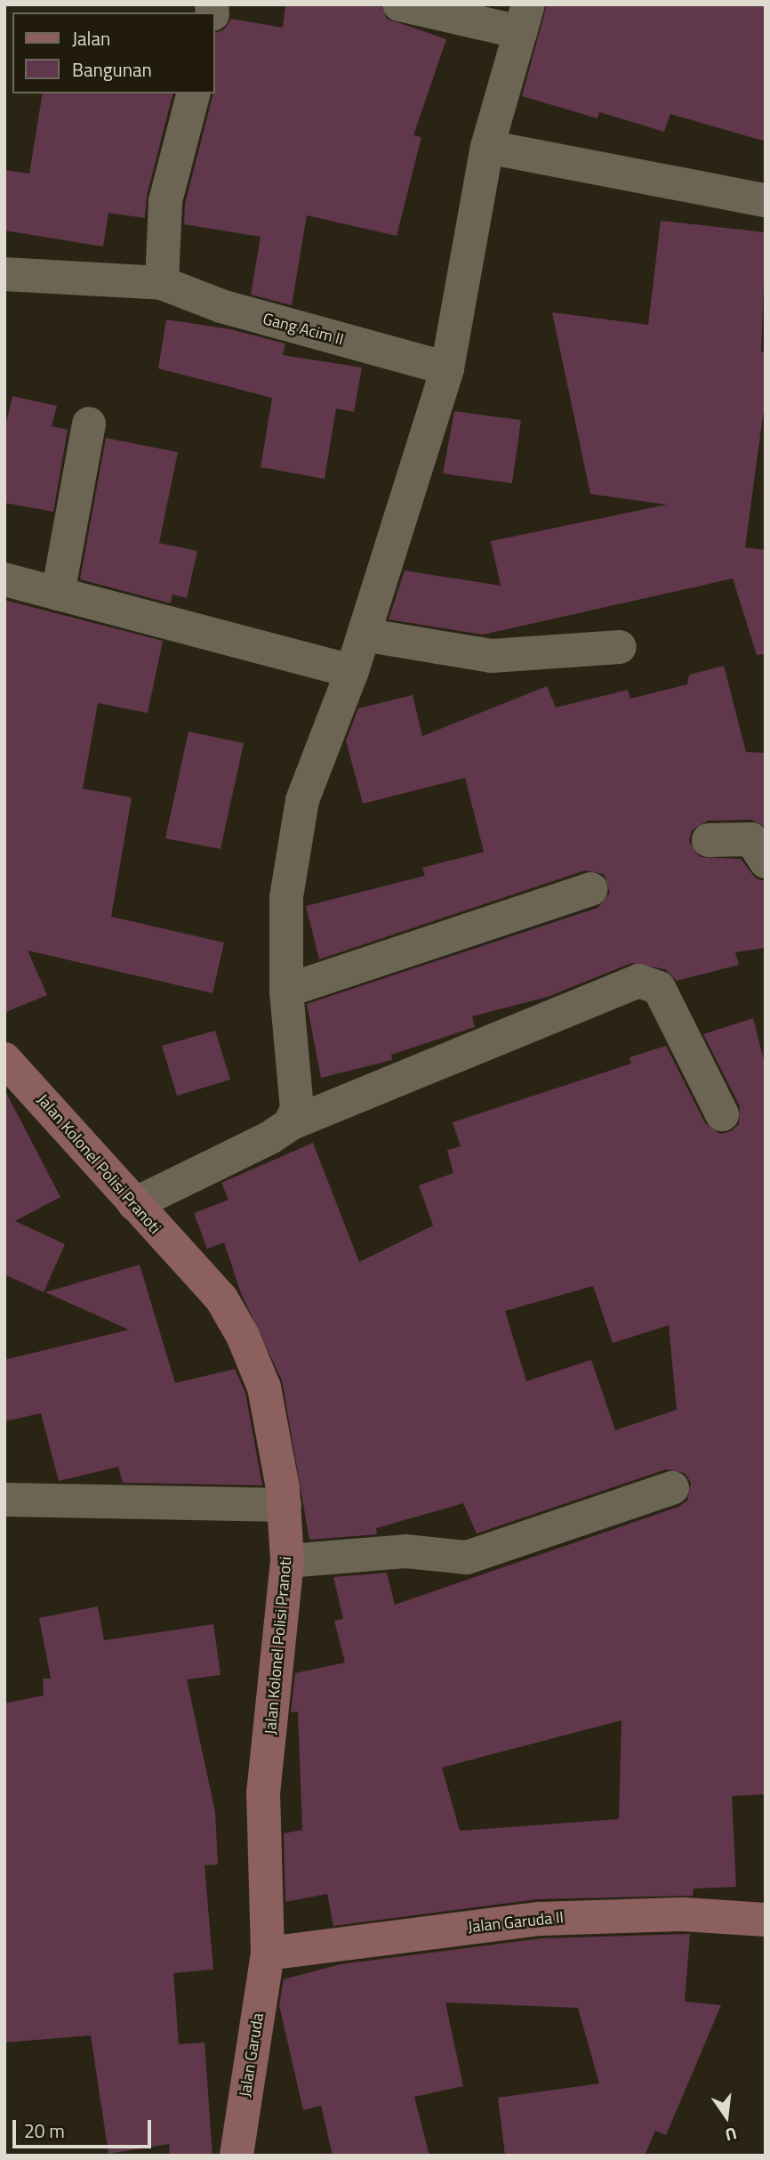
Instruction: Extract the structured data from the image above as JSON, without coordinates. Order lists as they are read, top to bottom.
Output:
{
  "streets": {
    "street": [
      "Gang Acim II",
      "Jalan Kolonel Polisi Pranoti",
      "Jalan Garuda II",
      "Jalan Garuda"
    ]
  },
  "crossings": [
    ["Jalan Kolonel Polisi Pranoti", "Jalan Garuda II"],
    ["Jalan Kolonel Polisi Pranoti", "Jalan Garuda"],
    ["Jalan Garuda II", "Jalan Garuda"]
  ],
  "legend": ["Jalan", "Bangunan"],
  "scale_bar": "20 m",
  "north": "bottom"
}
